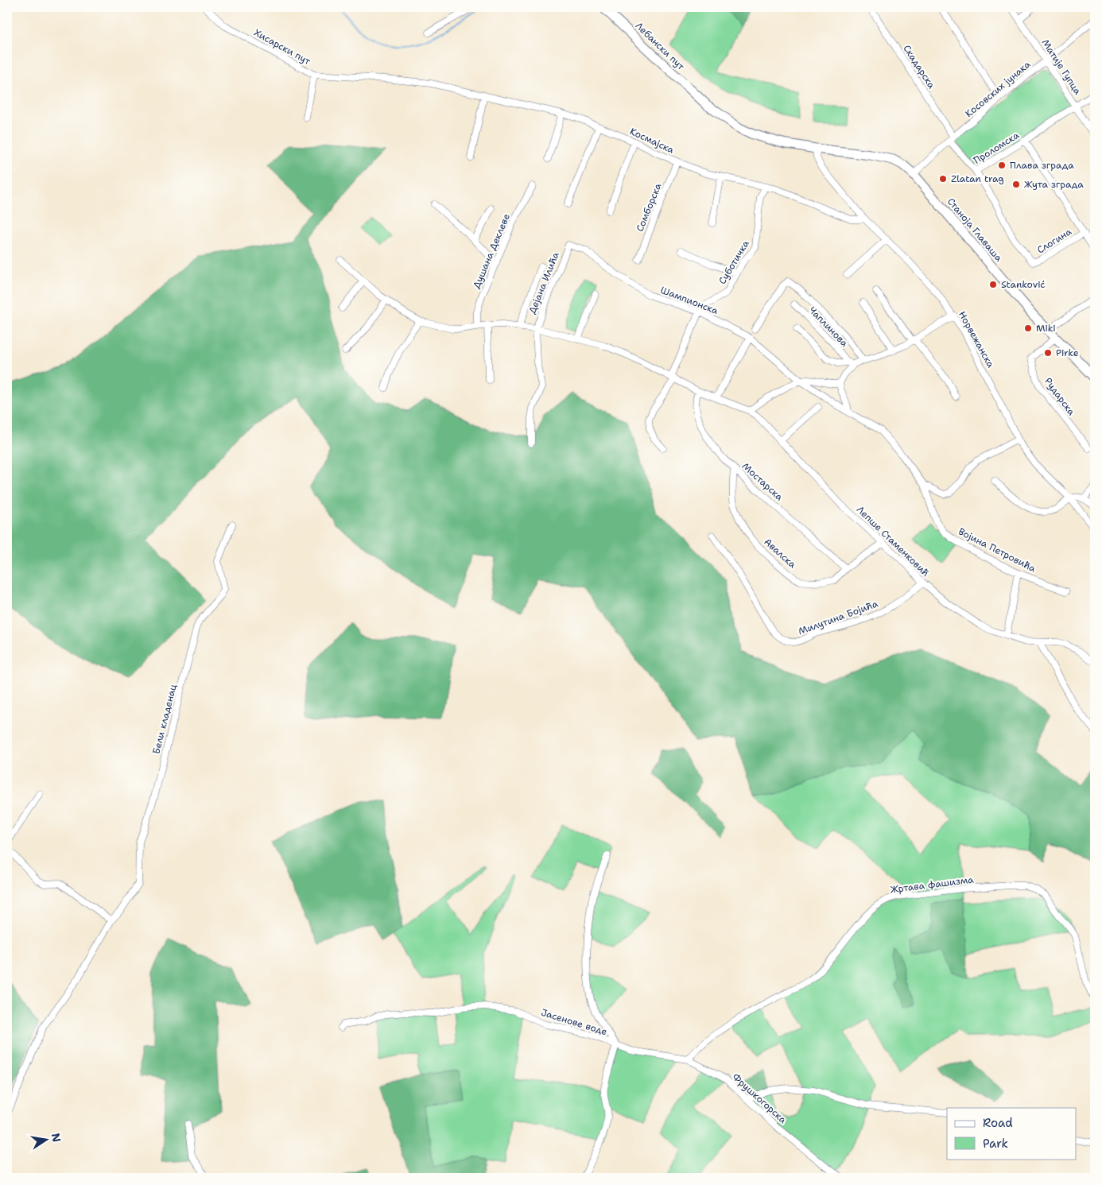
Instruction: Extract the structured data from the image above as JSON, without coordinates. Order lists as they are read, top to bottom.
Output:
{
  "streets": {
    "main road": ["Лебански пут", "Станоја Главаша"],
    "street": [
      "Хисарски пут",
      "Скадарска",
      "Матије Гупца",
      "Косовских јунака",
      "Космајска",
      "Проломска",
      "Сомборска",
      "Слогина",
      "Душана Деклеве",
      "Суботичка",
      "Дејана Илића",
      "Шампионска",
      "Чаплинова",
      "Норвежанска",
      "Рударска",
      "Мостарска",
      "Лепше Стаменковић",
      "Војина Петровића",
      "Авалска",
      "Милутина Бојића",
      "Бели кладенац",
      "Жртава фашизма",
      "Јасенове воде",
      "Фрушкогорска"
    ]
  },
  "crossings": [
    ["Лебански пут", "Станоја Главаша"],
    ["Хисарски пут", "Космајска"],
    ["Скадарска", "Косовских јунака"],
    ["Скадарска", "Проломска"],
    ["Матије Гупца", "Косовских јунака"],
    ["Матије Гупца", "Проломска"],
    ["Косовских јунака", "Станоја Главаша"],
    ["Космајска", "Сомборска"],
    ["Космајска", "Суботичка"],
    ["Космајска", "Норвежанска"],
    ["Проломска", "Слогина"],
    ["Станоја Главаша", "Норвежанска"],
    ["Станоја Главаша", "Рударска"],
    ["Душана Деклеве", "Лепше Стаменковић"],
    ["Суботичка", "Шампионска"],
    ["Суботичка", "Лепше Стаменковић"],
    ["Дејана Илића", "Шампионска"],
    ["Дејана Илића", "Лепше Стаменковић"],
    ["Шампионска", "Војина Петровића"],
    ["Мостарска", "Лепше Стаменковић"],
    ["Мостарска", "Авалска"],
    ["Лепше Стаменковић", "Авалска"],
    ["Лепше Стаменковић", "Милутина Бојића"],
    ["Жртава фашизма", "Фрушкогорска"],
    ["Јасенове воде", "Фрушкогорска"]
  ],
  "places": [
    "Плава зграда",
    "Zlatan trag",
    "Жута зграда",
    "Stanković",
    "Miki",
    "Pirke"
  ],
  "legend": ["Road", "Park"],
  "north": "right"
}
